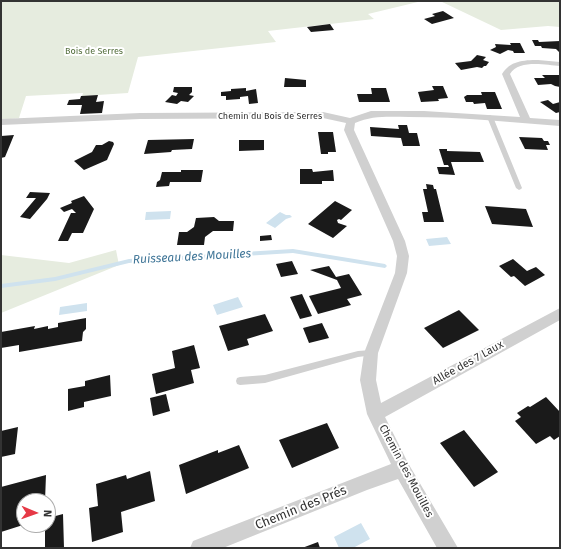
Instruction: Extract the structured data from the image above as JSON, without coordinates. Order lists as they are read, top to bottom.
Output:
{
  "streets": {
    "street": [
      "Chemin du Bois de Serres",
      "Allée des 7 Laux",
      "Chemin des Mouilles",
      "Chemin des Prés"
    ]
  },
  "crossings": [
    ["Chemin du Bois de Serres", "Chemin des Mouilles"],
    ["Allée des 7 Laux", "Chemin des Mouilles"],
    ["Chemin des Mouilles", "Chemin des Prés"]
  ],
  "water": ["Ruisseau des Mouilles"],
  "parks": ["Bois de Serres"],
  "north": "right"
}
